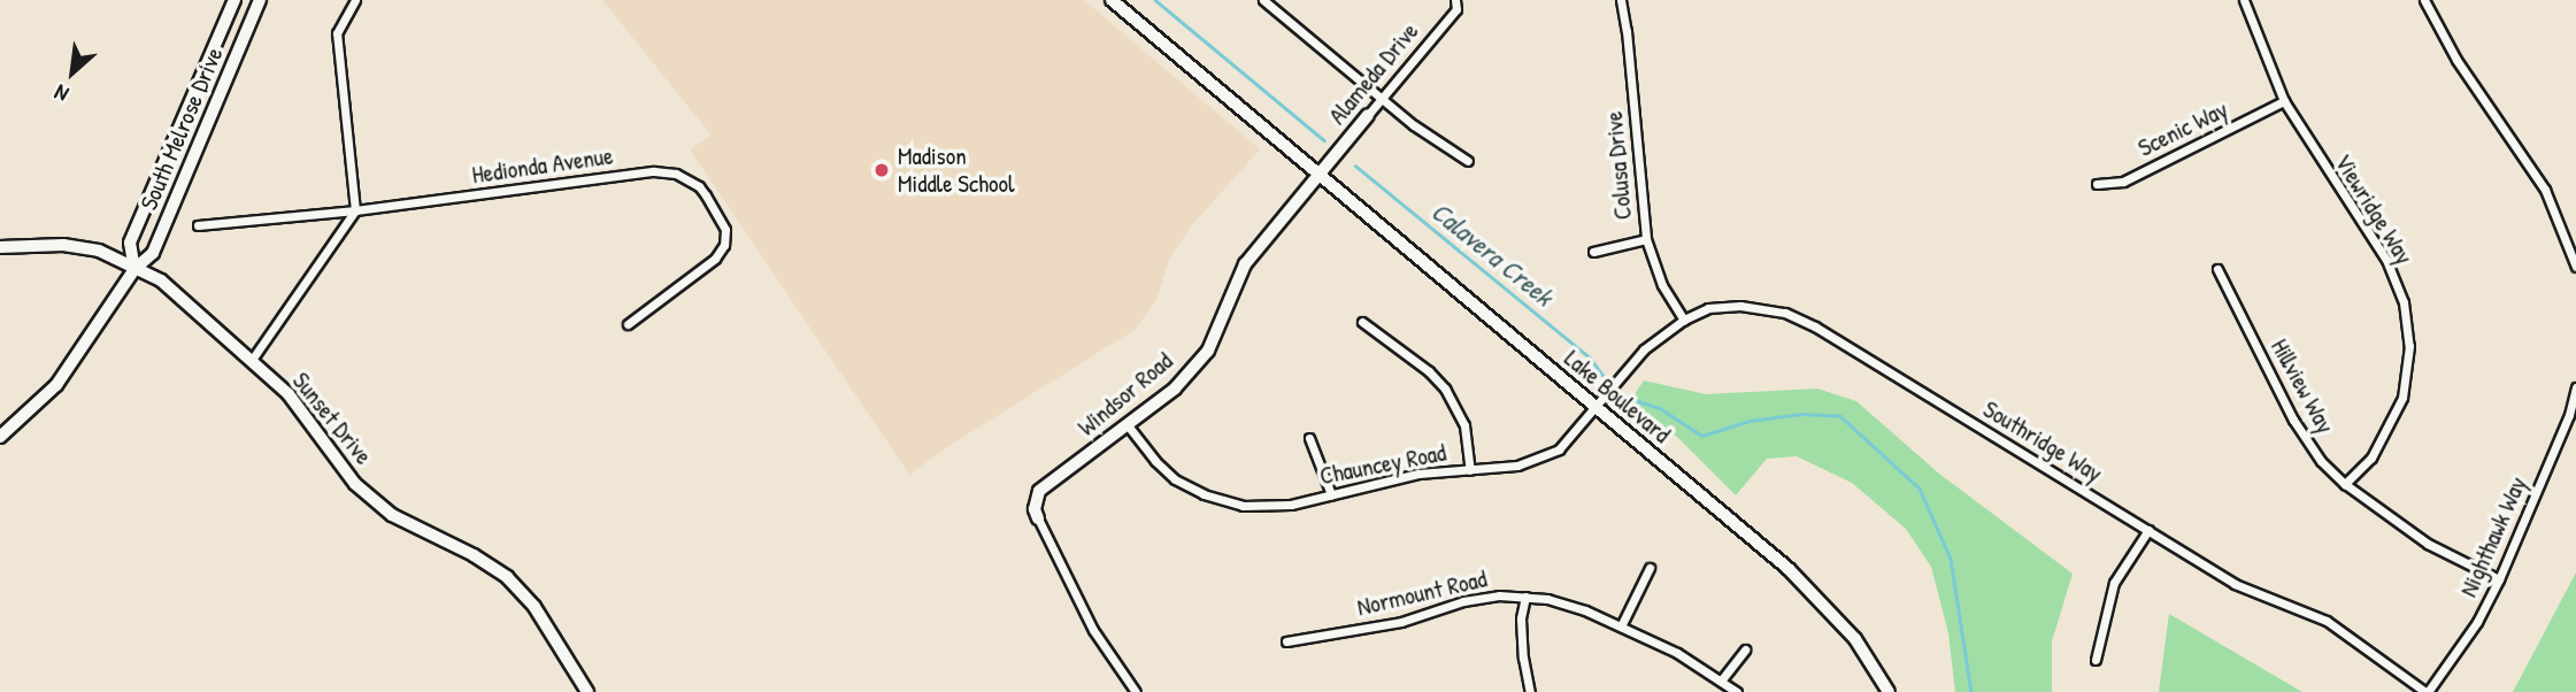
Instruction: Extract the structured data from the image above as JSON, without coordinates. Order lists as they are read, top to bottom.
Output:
{
  "streets": {
    "main road": [
      "Alameda Drive",
      "South Melrose Drive",
      "Windsor Road",
      "Lake Boulevard",
      "Sunset Drive"
    ],
    "street": [
      "Scenic Way",
      "Hedionda Avenue",
      "Colusa Drive",
      "Viewridge Way",
      "Hillview Way",
      "Southridge Way",
      "Chauncey Road",
      "Nighthawk Way",
      "Normount Road"
    ]
  },
  "crossings": [
    ["Alameda Drive", "Windsor Road"],
    ["Alameda Drive", "Lake Boulevard"],
    ["South Melrose Drive", "Sunset Drive"],
    ["Scenic Way", "Viewridge Way"],
    ["Colusa Drive", "Southridge Way"],
    ["Viewridge Way", "Hillview Way"],
    ["Hillview Way", "Nighthawk Way"],
    ["Windsor Road", "Lake Boulevard"],
    ["Windsor Road", "Chauncey Road"],
    ["Lake Boulevard", "Chauncey Road"],
    ["Southridge Way", "Chauncey Road"],
    ["Southridge Way", "Nighthawk Way"]
  ],
  "water": ["Calavera Creek"],
  "places": ["Madison Middle School"],
  "north": "bottom left"
}
